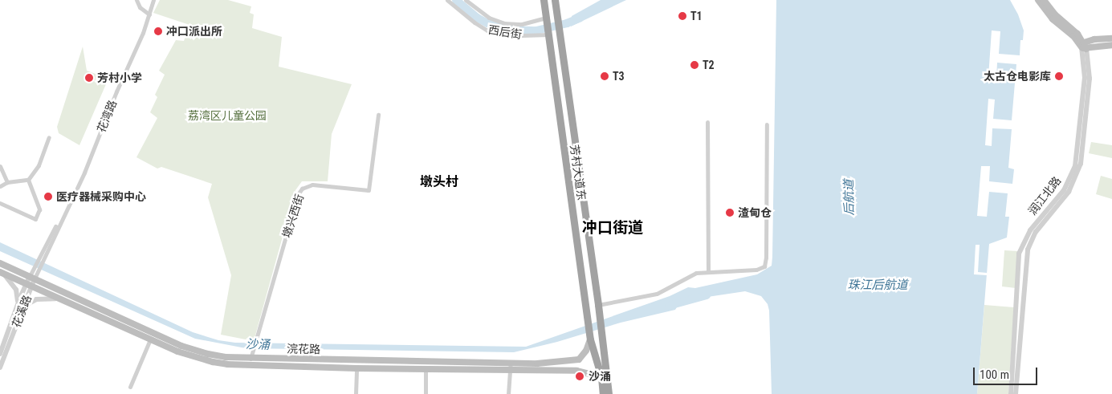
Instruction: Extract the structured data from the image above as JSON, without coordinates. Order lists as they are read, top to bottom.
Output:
{
  "streets": {
    "highway": ["芳村大道东"],
    "main road": ["浣花路"],
    "street": [
      "西后街",
      "花湾路",
      "润江北路",
      "墩兴西街",
      "花溪路"
    ]
  },
  "crossings": [
    ["西后街", "芳村大道东"],
    ["花湾路", "花溪路"],
    ["花湾路", "浣花路"],
    ["芳村大道东", "浣花路"],
    ["墩兴西街", "浣花路"],
    ["花溪路", "浣花路"]
  ],
  "districts": ["墩头村", "冲口街道"],
  "water": ["后航道", "珠江后航道", "沙涌"],
  "parks": ["荔湾区儿童公园"],
  "places": [
    "T1",
    "冲口派出所",
    "T2",
    "T3",
    "太古仓电影库",
    "芳村小学",
    "医疗器械采购中心",
    "渣甸仓",
    "沙涌"
  ],
  "scale_bar": "100 m"
}
